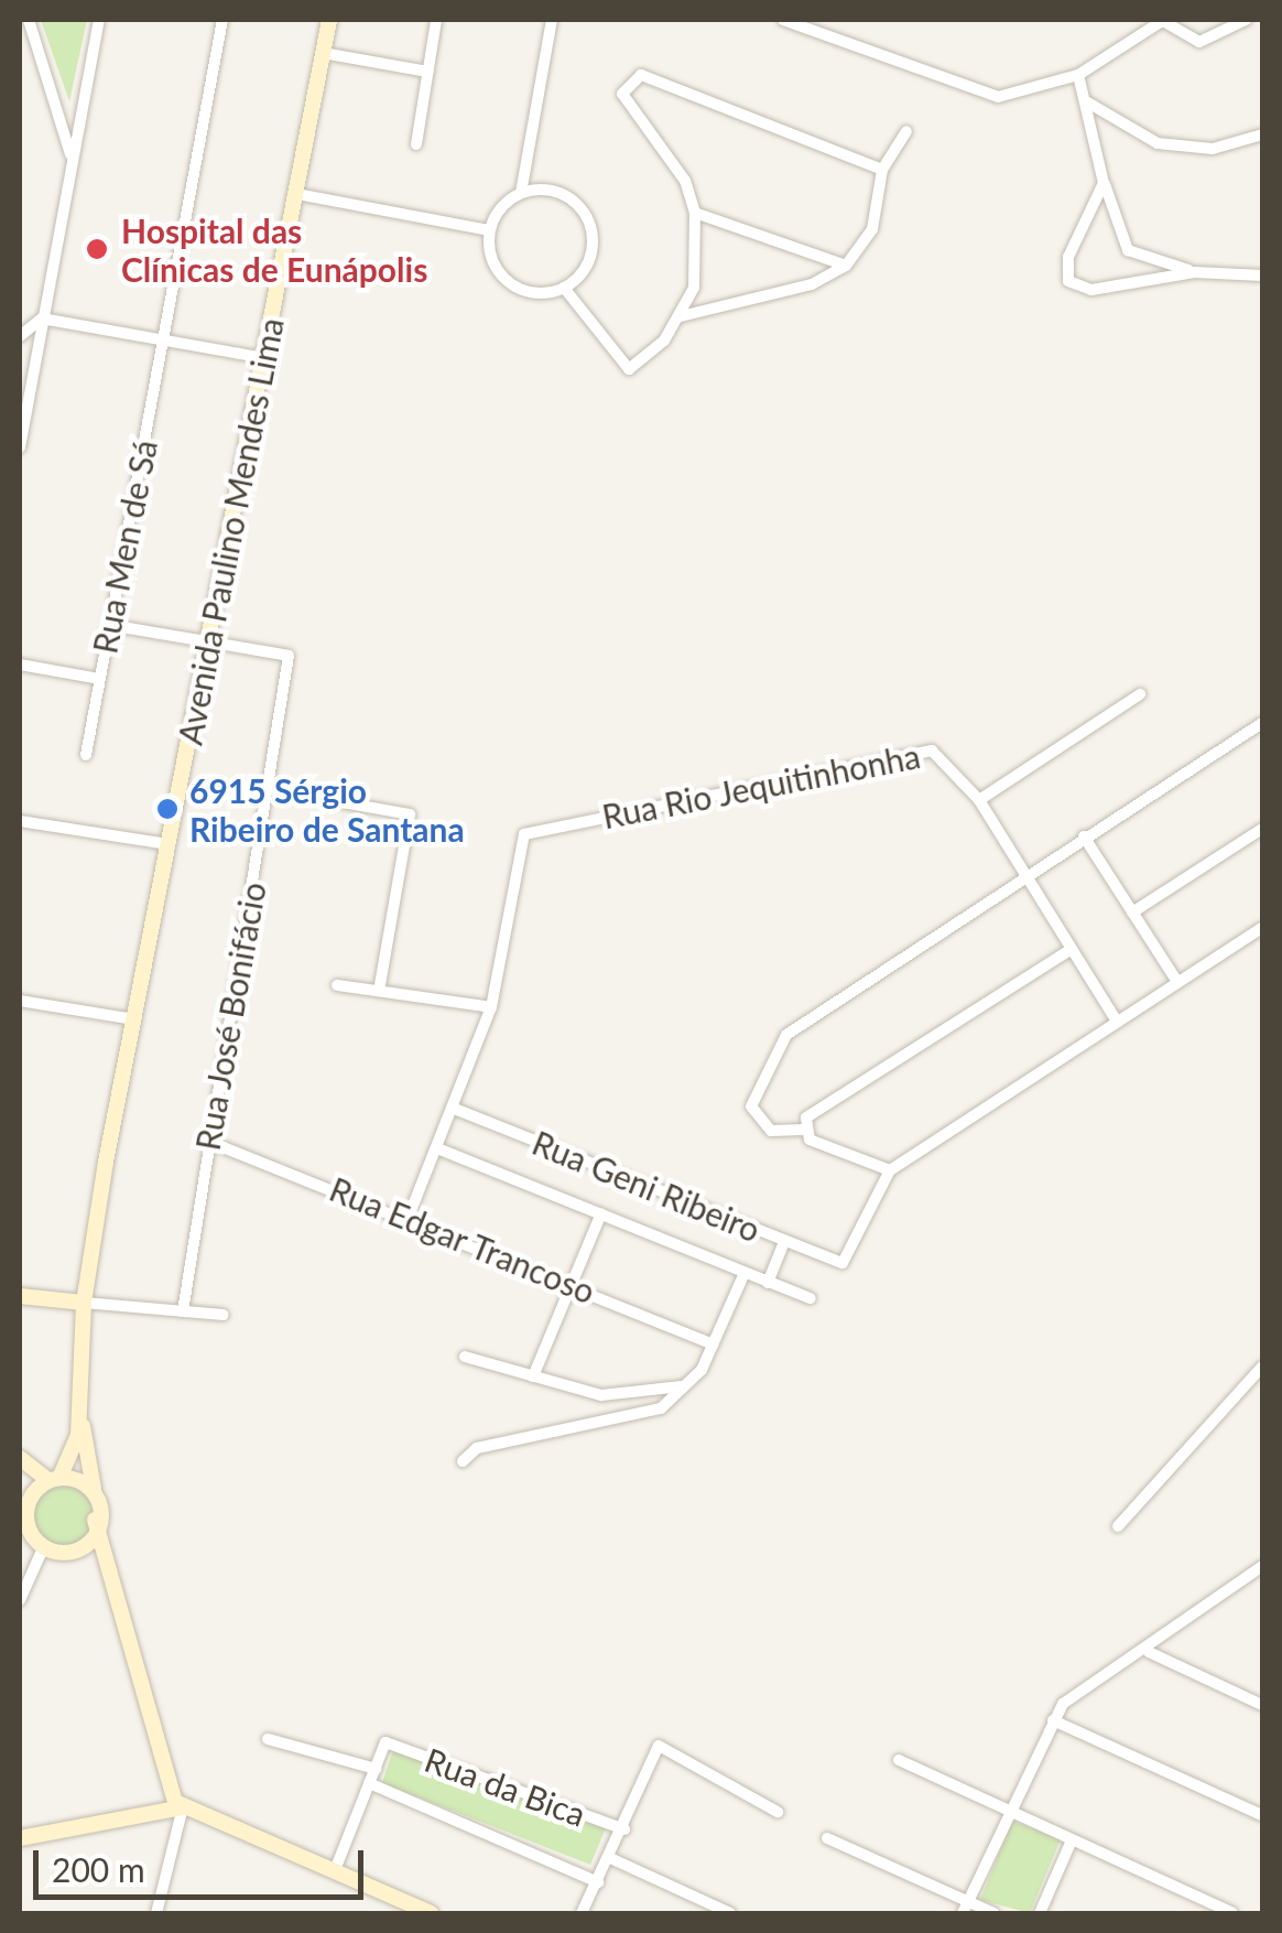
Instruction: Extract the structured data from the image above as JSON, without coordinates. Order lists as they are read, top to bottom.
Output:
{
  "streets": {
    "main road": ["Avenida Paulino Mendes Lima"],
    "street": [
      "Rua Men de Sá",
      "Rua Rio Jequitinhonha",
      "Rua José Bonifácio",
      "Rua Geni Ribeiro",
      "Rua Edgar Trancoso",
      "Rua da Bica"
    ]
  },
  "crossings": [
    ["Avenida Paulino Mendes Lima", "Rua José Bonifácio"],
    ["Rua José Bonifácio", "Rua Edgar Trancoso"]
  ],
  "places": ["Hospital das Clínicas de Eunápolis", "6915 Sérgio Ribeiro de Santana"],
  "scale_bar": "200 m"
}
